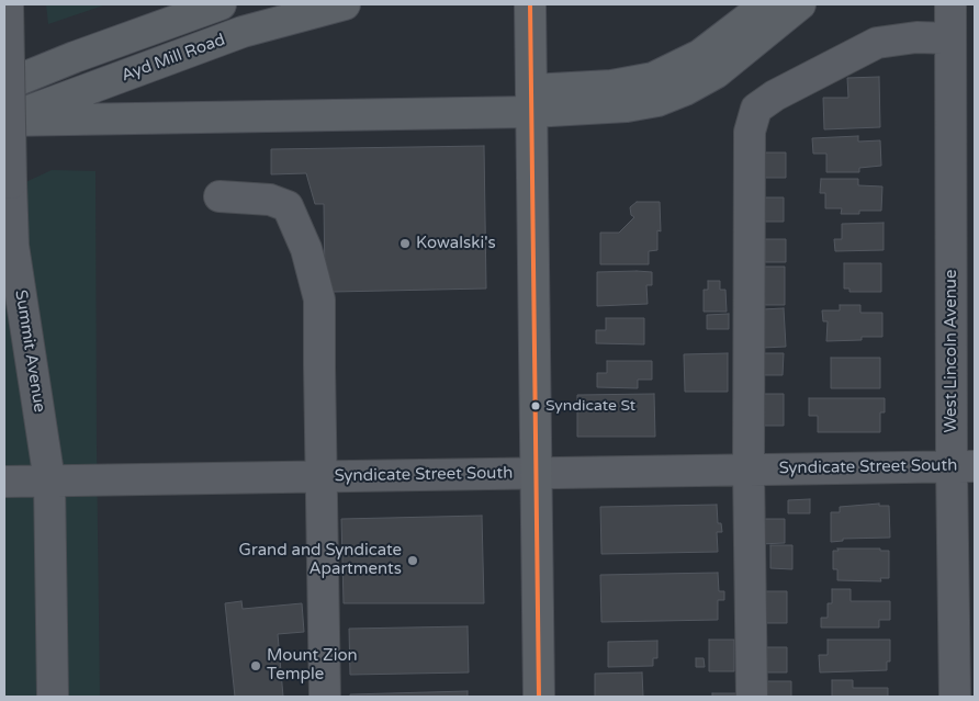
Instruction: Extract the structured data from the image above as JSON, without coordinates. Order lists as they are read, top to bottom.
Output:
{
  "streets": {
    "main road": ["Ayd Mill Road"],
    "street": ["Summit Avenue", "West Lincoln Avenue", "Syndicate Street South"]
  },
  "crossings": [
    ["Summit Avenue", "Syndicate Street South"],
    ["West Lincoln Avenue", "Syndicate Street South"]
  ],
  "places": [
    "Kowalski's",
    "Syndicate St",
    "Grand and Syndicate Apartments",
    "Mount Zion Temple"
  ]
}
